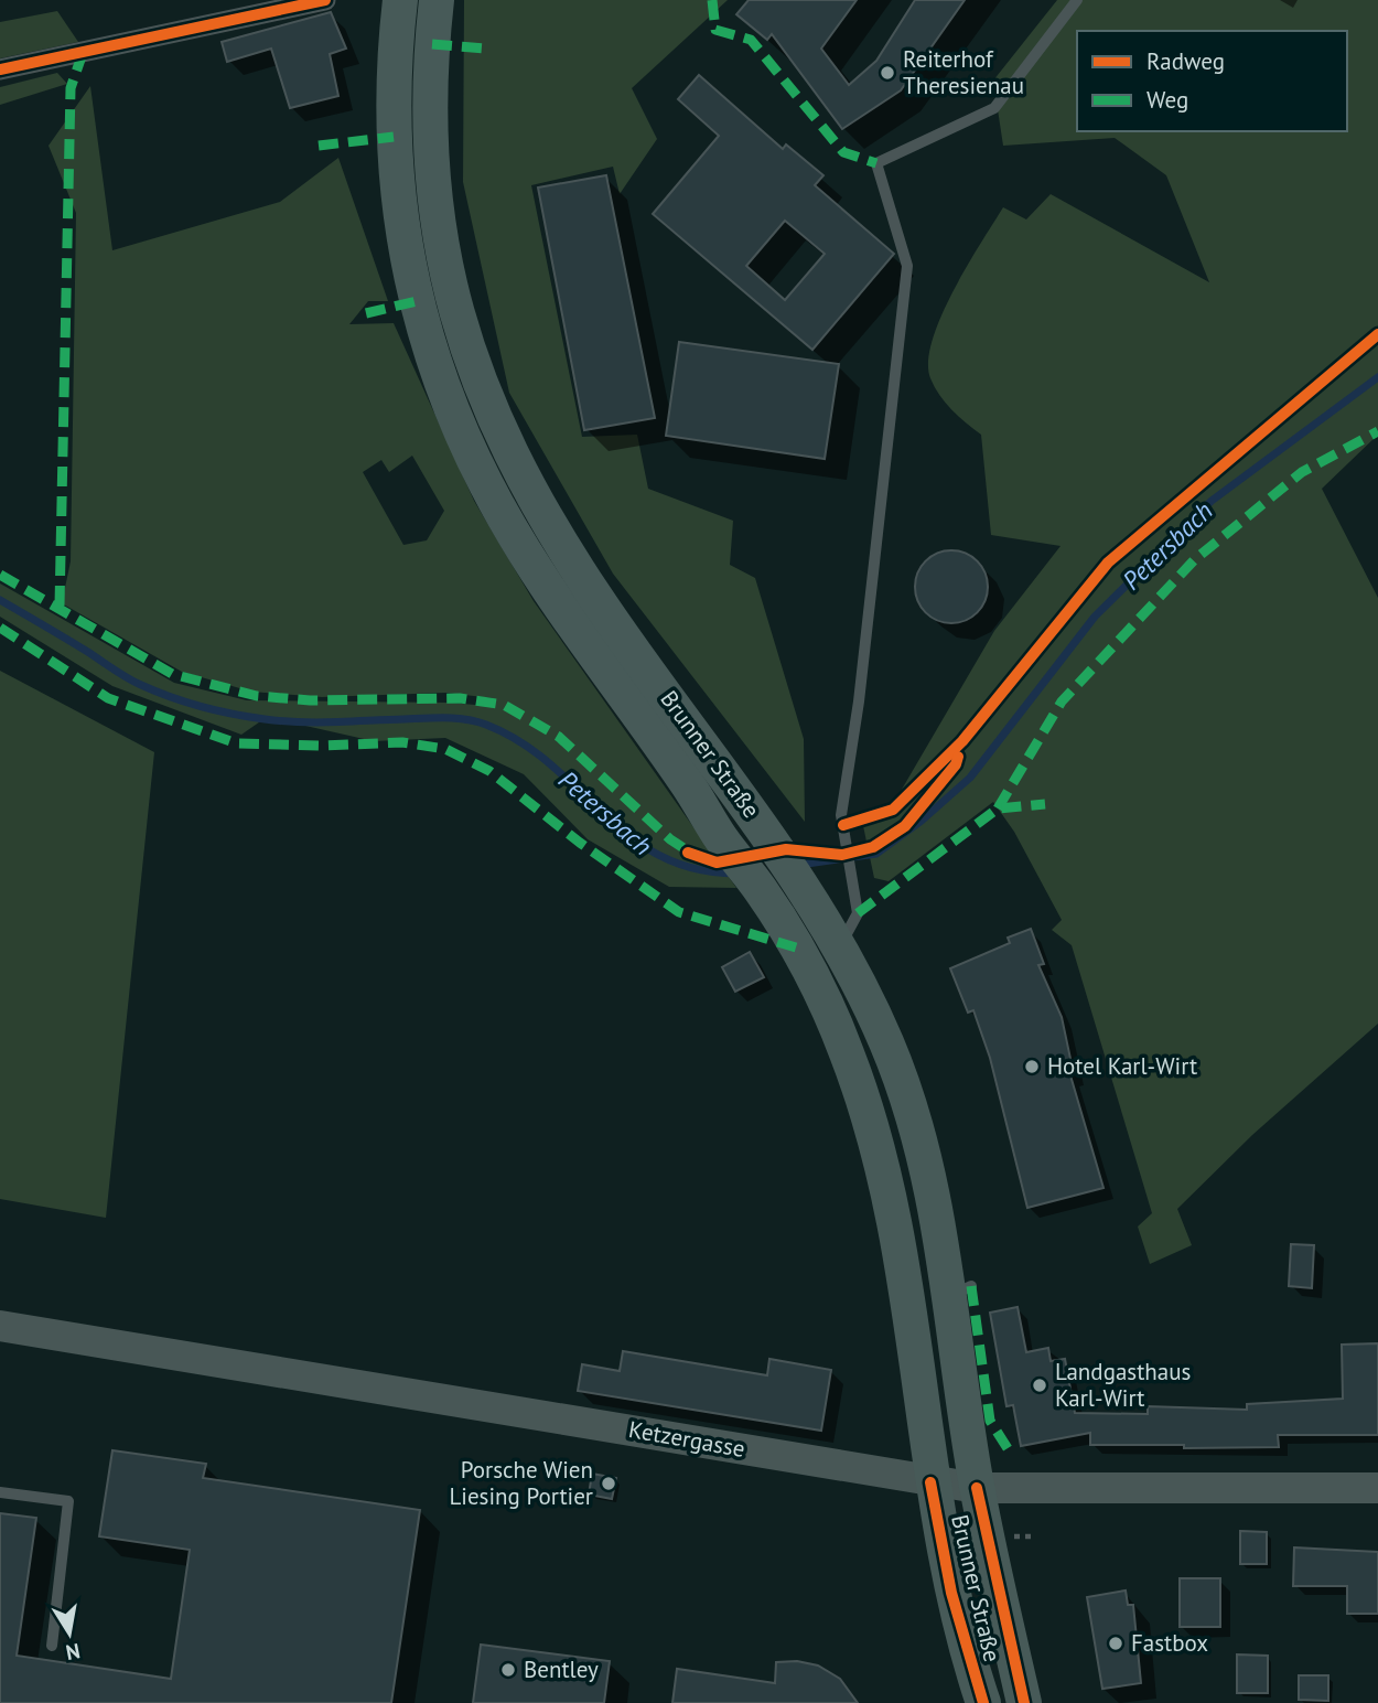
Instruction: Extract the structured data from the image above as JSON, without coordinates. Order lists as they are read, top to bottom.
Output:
{
  "streets": {
    "main road": ["Brunner Straße", "Ketzergasse"]
  },
  "crossings": [
    ["Brunner Straße", "Ketzergasse"]
  ],
  "water": ["Petersbach"],
  "places": [
    "Reiterhof Theresienau",
    "Hotel Karl-Wirt",
    "Landgasthaus Karl-Wirt",
    "Porsche Wien Liesing Portier",
    "Fastbox",
    "Bentley"
  ],
  "legend": ["Radweg", "Weg"],
  "north": "bottom"
}
